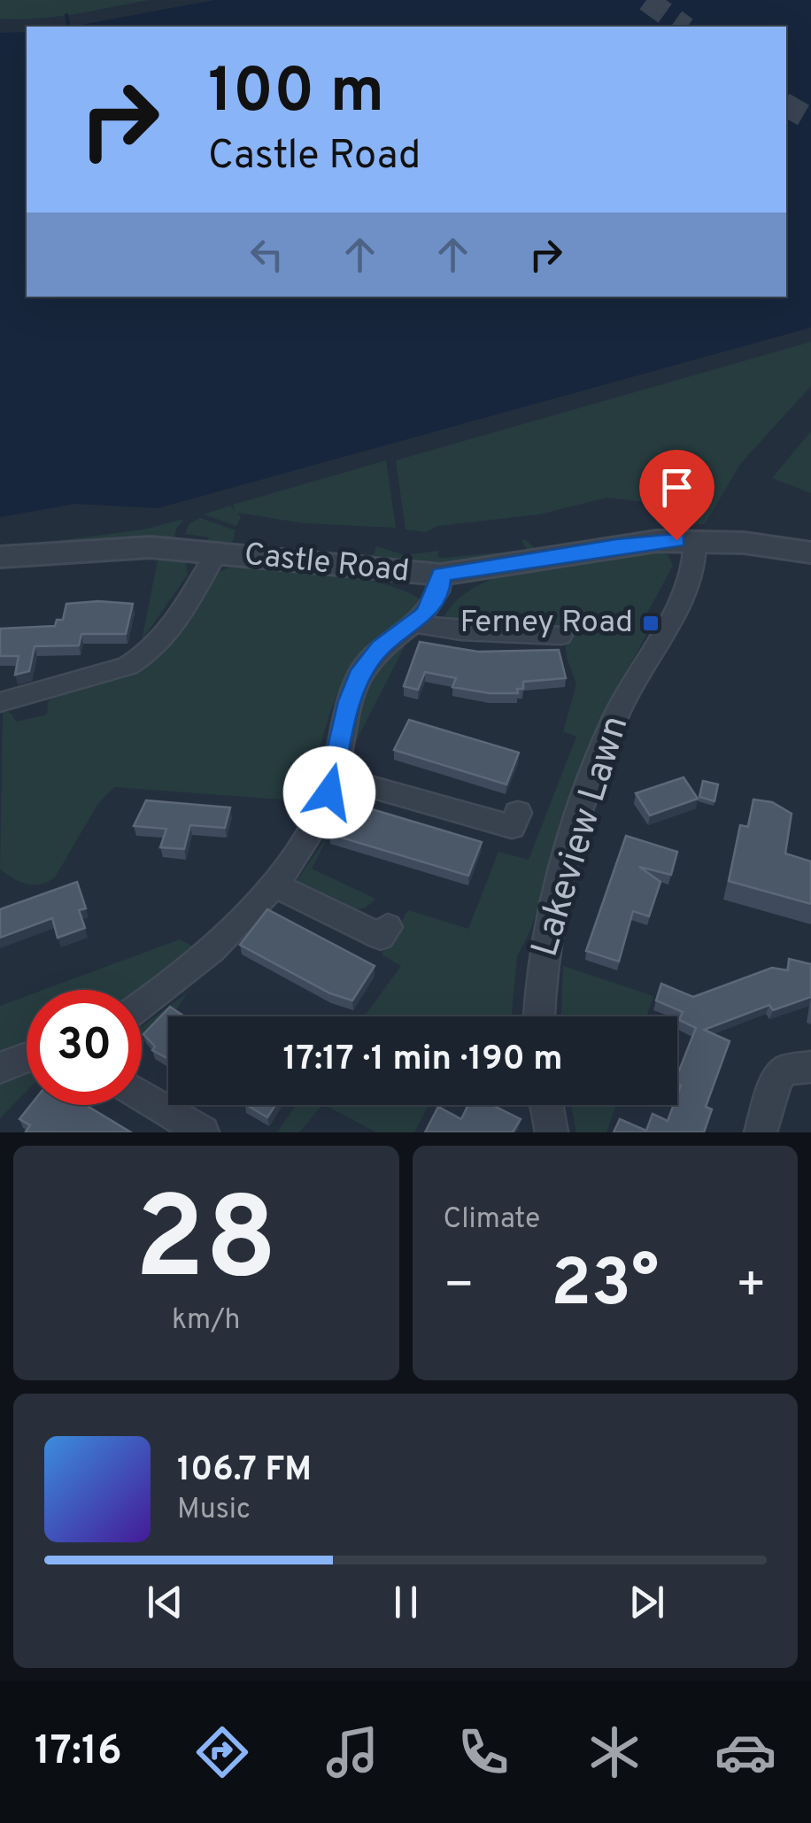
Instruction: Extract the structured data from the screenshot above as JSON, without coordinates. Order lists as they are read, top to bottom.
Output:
{
  "streets": {
    "street": ["Castle Road", "Lakeview Lawn"]
  },
  "crossings": [
    ["Castle Road", "Lakeview Lawn"]
  ],
  "places": {
    "transit": ["Ferney Road"]
  },
  "page": {
    "turn": ["100 m", "Castle Road"],
    "limit": "30",
    "trip": "17:17 · 1 min · 190 m",
    "tile": [
      ["28", "km/h"],
      "Climate"
    ],
    "heat": ["−", "23°", "+"],
    "song": ["106.7 FM", "Music"],
    "tabs": "17:16"
  }
}
